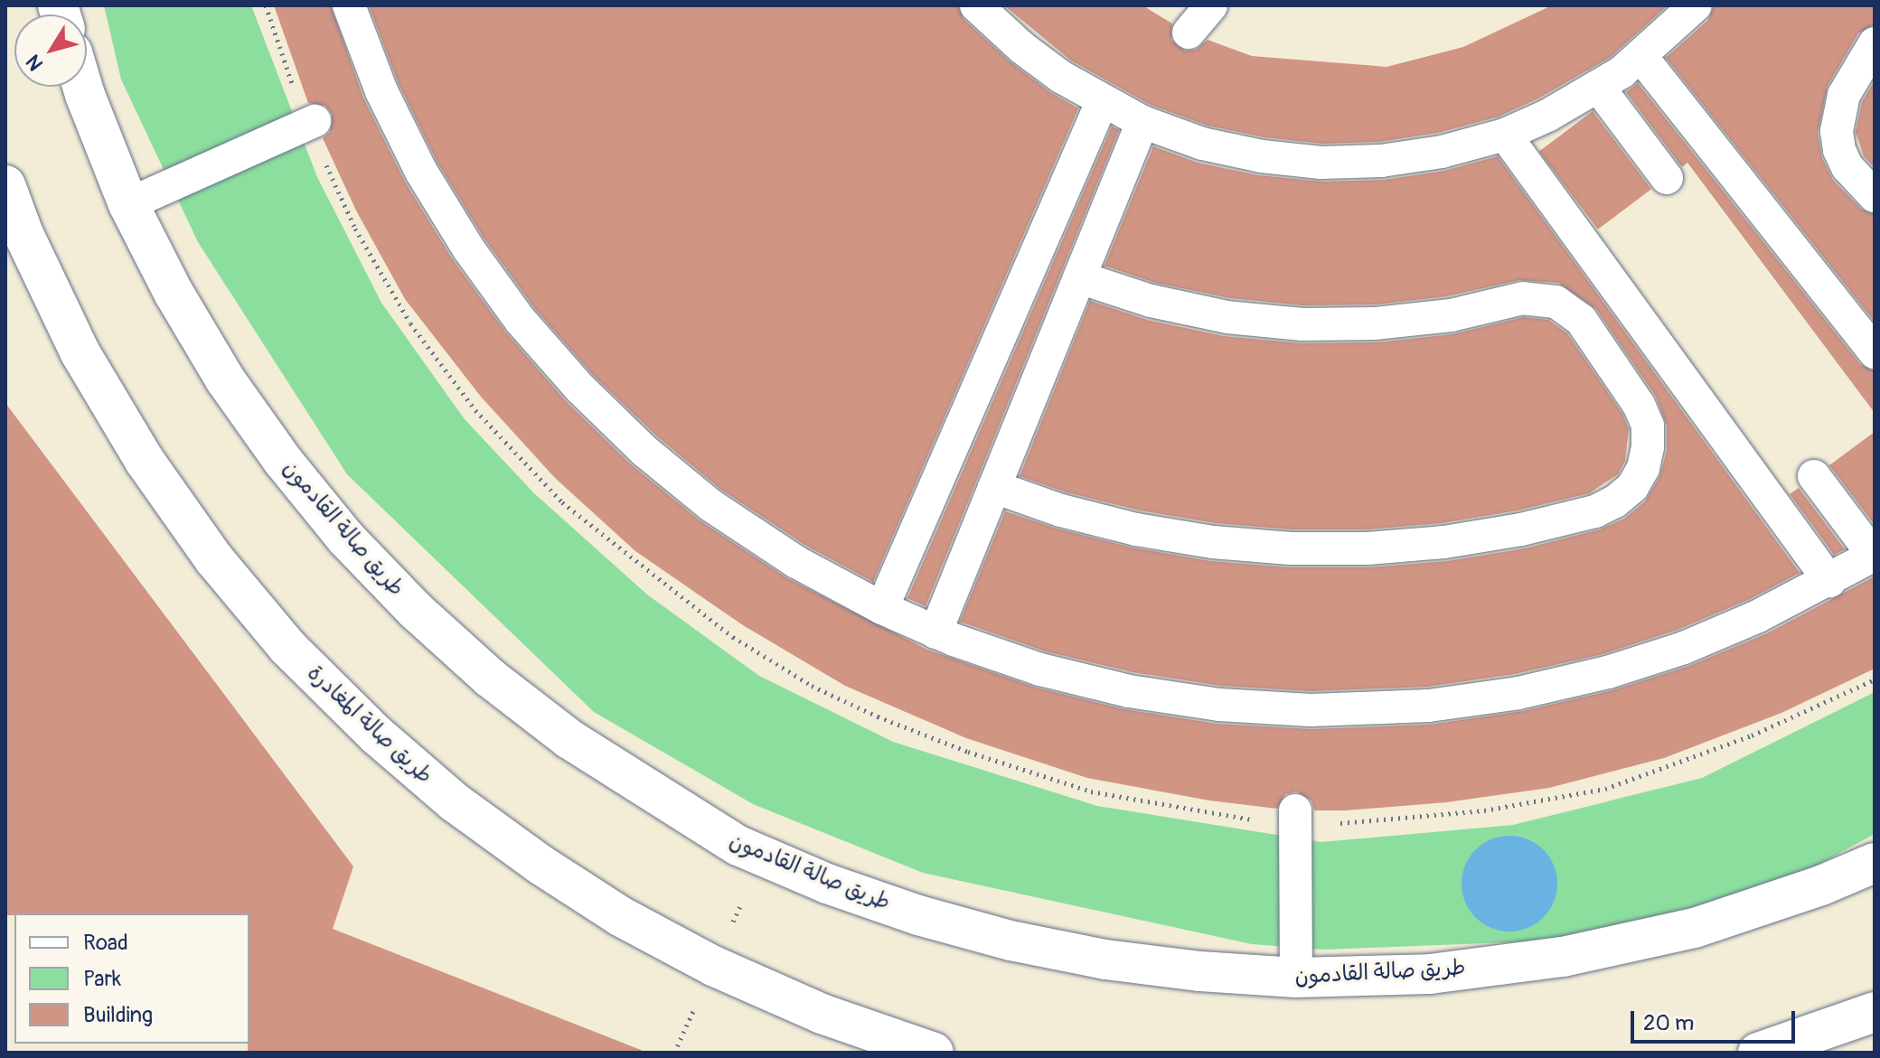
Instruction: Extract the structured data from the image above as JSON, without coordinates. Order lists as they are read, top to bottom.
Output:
{
  "streets": {
    "main road": ["طريق صالة القادمون", "طريق صالة المغادرة"]
  },
  "legend": ["Road", "Park", "Building"],
  "scale_bar": "20 m",
  "north": "bottom left"
}
